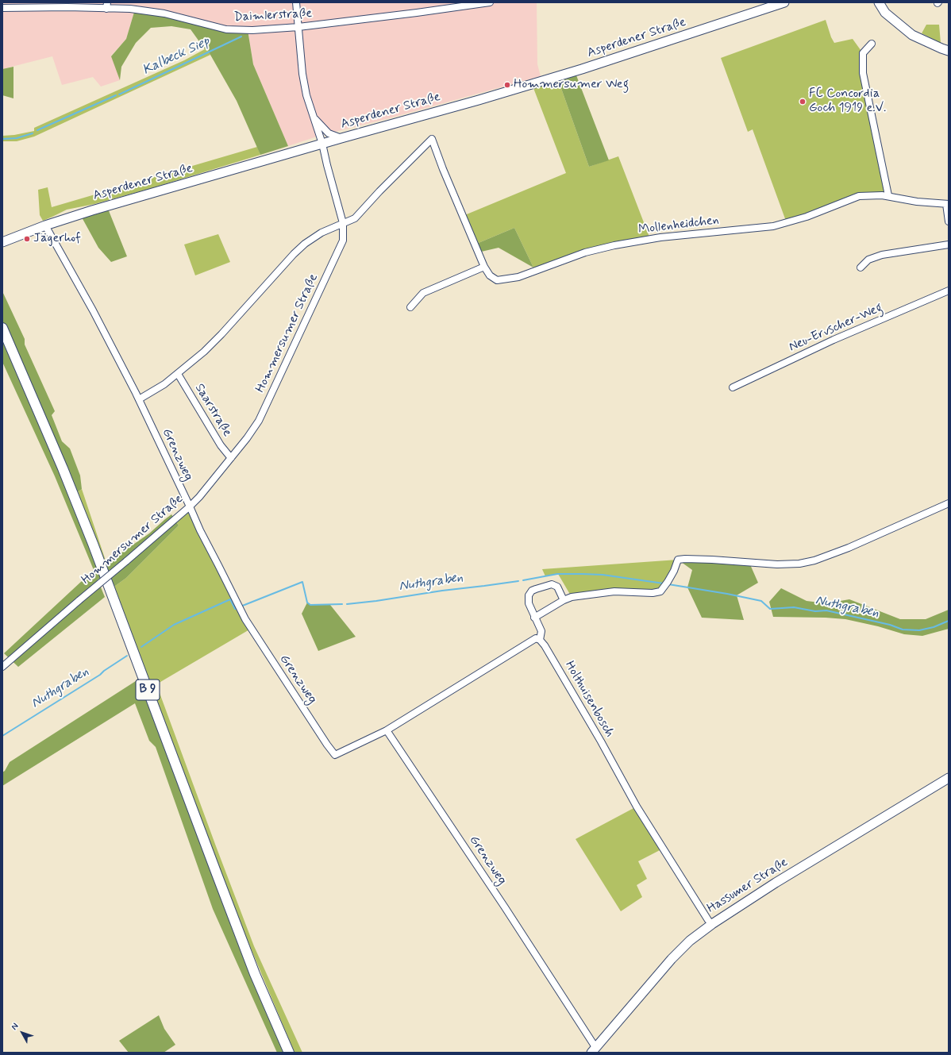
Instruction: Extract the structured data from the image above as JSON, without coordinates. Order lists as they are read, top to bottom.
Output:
{
  "streets": {
    "main road": ["Asperdener Straße", "B 9", "Hassumer Straße"],
    "street": [
      "Daimlerstraße",
      "Mollenheidchen",
      "Neu-Ervscher-Weg",
      "Hommersumer Straße",
      "Saarstraße",
      "Grenzweg",
      "Holthuisenbosch"
    ]
  },
  "crossings": [
    ["Daimlerstraße", "Hommersumer Straße"],
    ["Asperdener Straße", "Hommersumer Straße"],
    ["Asperdener Straße", "Grenzweg"],
    ["Mollenheidchen", "Hommersumer Straße"],
    ["Hommersumer Straße", "Saarstraße"],
    ["Hommersumer Straße", "Grenzweg"],
    ["Grenzweg", "Hassumer Straße"],
    ["Holthuisenbosch", "Hassumer Straße"]
  ],
  "water": ["Kalbeck Siep", "Nuthgraben"],
  "places": ["Hommersumer Weg", "FC Concordia Goch 1919 e.V.", "Jägerhof"],
  "north": "top left"
}
